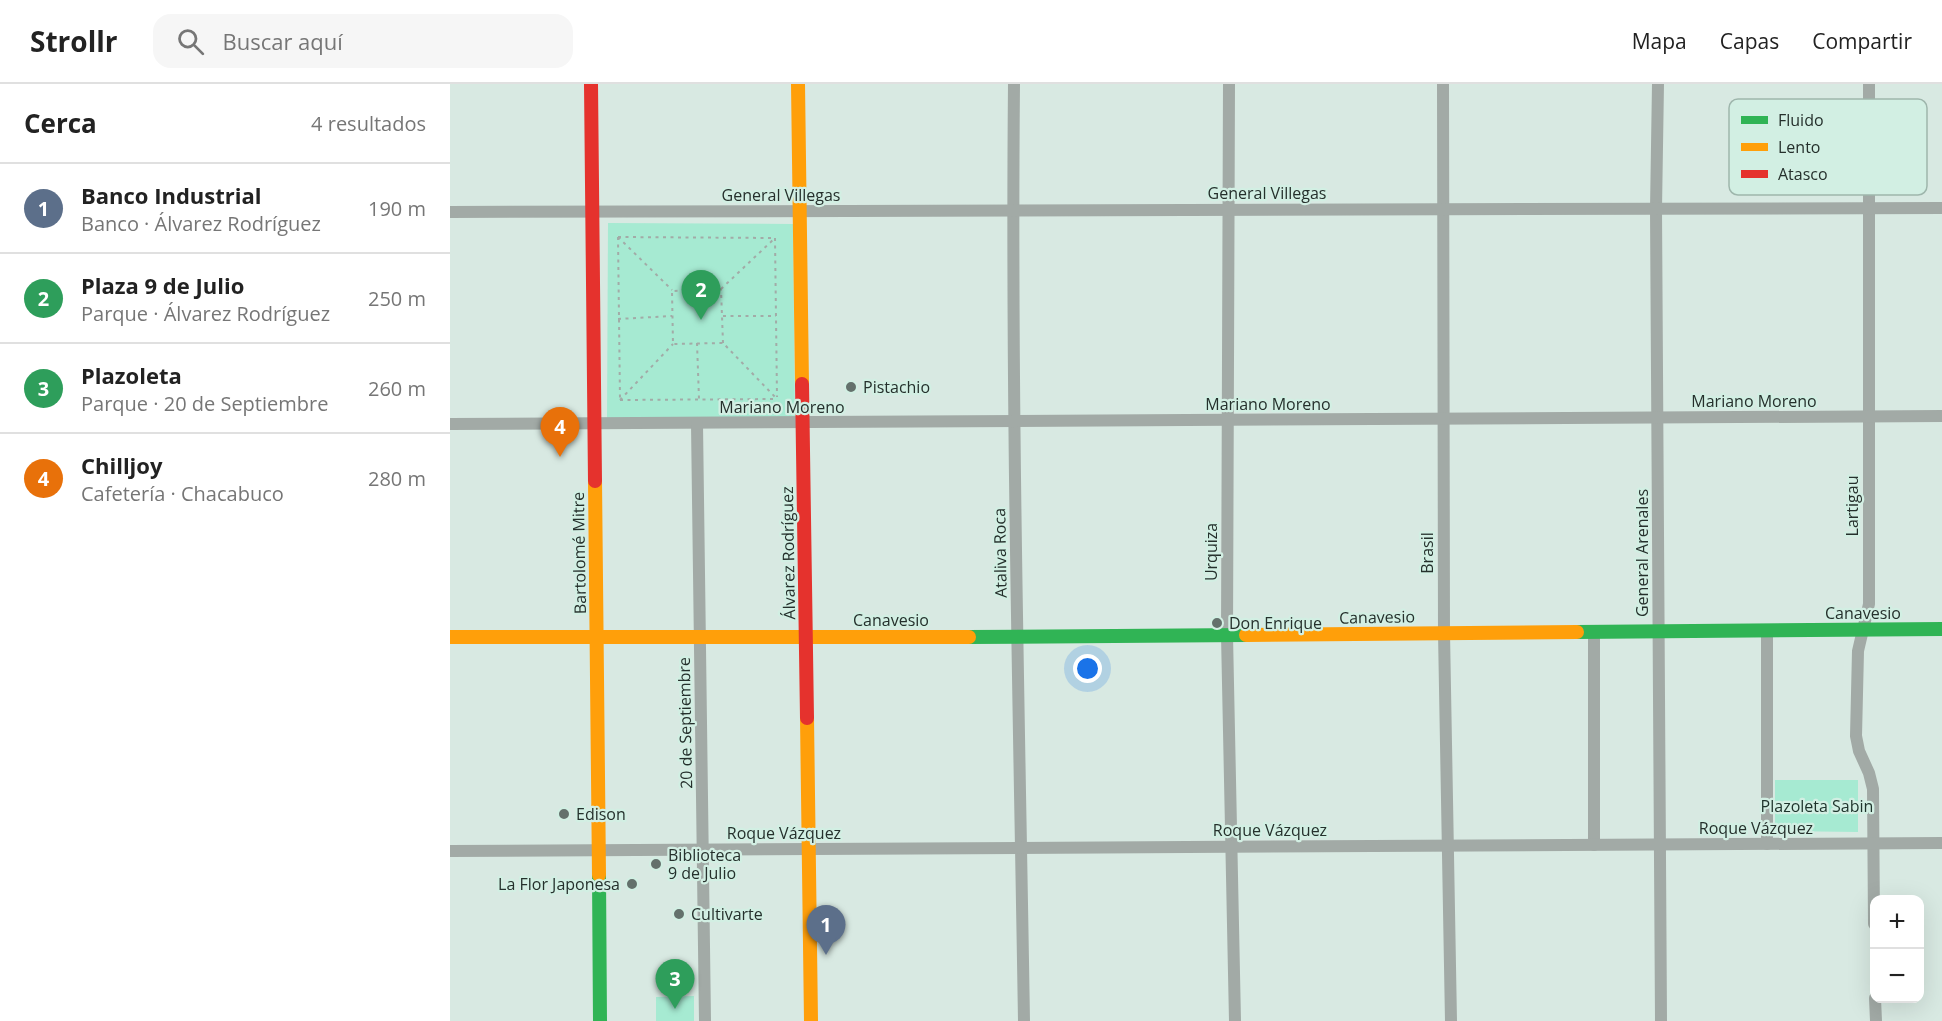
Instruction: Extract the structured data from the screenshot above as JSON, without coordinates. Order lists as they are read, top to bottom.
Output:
{
  "streets": {
    "main road": ["Bartolomé Mitre", "Álvarez Rodríguez", "Canavesio"],
    "street": [
      "General Villegas",
      "Mariano Moreno",
      "Lartigau",
      "Urquiza",
      "Ataliva Roca",
      "Brasil",
      "General Arenales",
      "20 de Septiembre",
      "Roque Vázquez"
    ]
  },
  "crossings": [
    ["General Villegas", "Lartigau"],
    ["General Villegas", "Urquiza"],
    ["General Villegas", "Bartolomé Mitre"],
    ["General Villegas", "Álvarez Rodríguez"],
    ["General Villegas", "Ataliva Roca"],
    ["General Villegas", "Brasil"],
    ["General Villegas", "General Arenales"],
    ["Mariano Moreno", "Lartigau"],
    ["Mariano Moreno", "Urquiza"],
    ["Mariano Moreno", "Bartolomé Mitre"],
    ["Mariano Moreno", "Álvarez Rodríguez"],
    ["Mariano Moreno", "Ataliva Roca"],
    ["Mariano Moreno", "Brasil"],
    ["Mariano Moreno", "General Arenales"],
    ["Mariano Moreno", "20 de Septiembre"],
    ["Lartigau", "Canavesio"],
    ["Lartigau", "Roque Vázquez"],
    ["Urquiza", "Canavesio"],
    ["Urquiza", "Roque Vázquez"],
    ["Bartolomé Mitre", "Canavesio"],
    ["Bartolomé Mitre", "Roque Vázquez"],
    ["Álvarez Rodríguez", "Canavesio"],
    ["Álvarez Rodríguez", "Roque Vázquez"],
    ["Ataliva Roca", "Canavesio"],
    ["Ataliva Roca", "Roque Vázquez"],
    ["Brasil", "Canavesio"],
    ["Brasil", "Roque Vázquez"],
    ["General Arenales", "Canavesio"],
    ["General Arenales", "Roque Vázquez"],
    ["Canavesio", "20 de Septiembre"],
    ["20 de Septiembre", "Roque Vázquez"]
  ],
  "parks": ["Plazoleta Sabin"],
  "places": [
    "Pistachio",
    "Don Enrique",
    "Edison",
    "Biblioteca 9 de Julio",
    "La Flor Japonesa",
    "Cultivarte"
  ],
  "legend": ["Fluido", "Lento", "Atasco"],
  "page": {
    "header": "Strollr",
    "search": "Buscar aquí",
    "nav": ["Mapa", "Capas", "Compartir"],
    "heading": ["Cerca", "4 resultados"],
    "list": [
      {
        "mark": "1",
        "name": "Banco Industrial",
        "note": "Banco · Álvarez Rodríguez",
        "value": "190 m"
      },
      {
        "mark": "2",
        "name": "Plaza 9 de Julio",
        "note": "Parque · Álvarez Rodríguez",
        "value": "250 m"
      },
      {
        "mark": "3",
        "name": "Plazoleta",
        "note": "Parque · 20 de Septiembre",
        "value": "260 m"
      },
      {
        "mark": "4",
        "name": "Chilljoy",
        "note": "Cafetería · Chacabuco",
        "value": "280 m"
      }
    ],
    "pins": [
      "2",
      "4",
      "1",
      "3"
    ],
    "map_buttons": ["+", "−"]
  }
}
